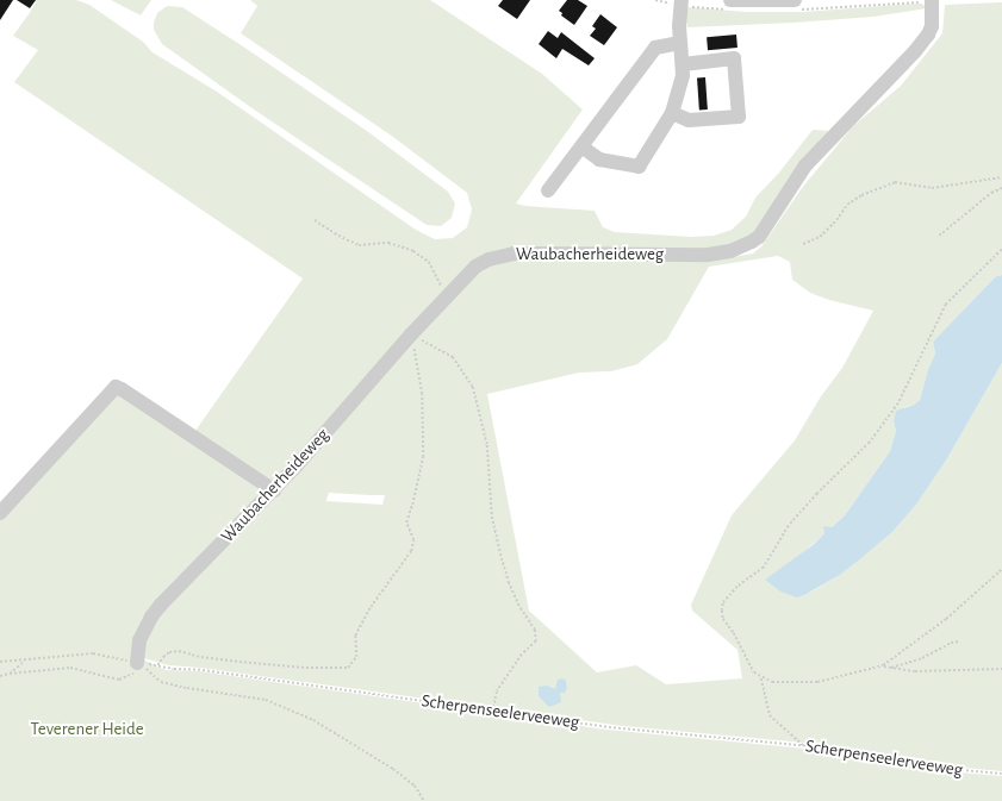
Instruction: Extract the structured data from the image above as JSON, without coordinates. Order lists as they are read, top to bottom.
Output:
{
  "streets": {
    "street": ["Waubacherheideweg"],
    "path": ["Scherpenseelerveeweg"]
  },
  "crossings": [
    ["Waubacherheideweg", "Scherpenseelerveeweg"]
  ],
  "parks": ["Teverener Heide"]
}
